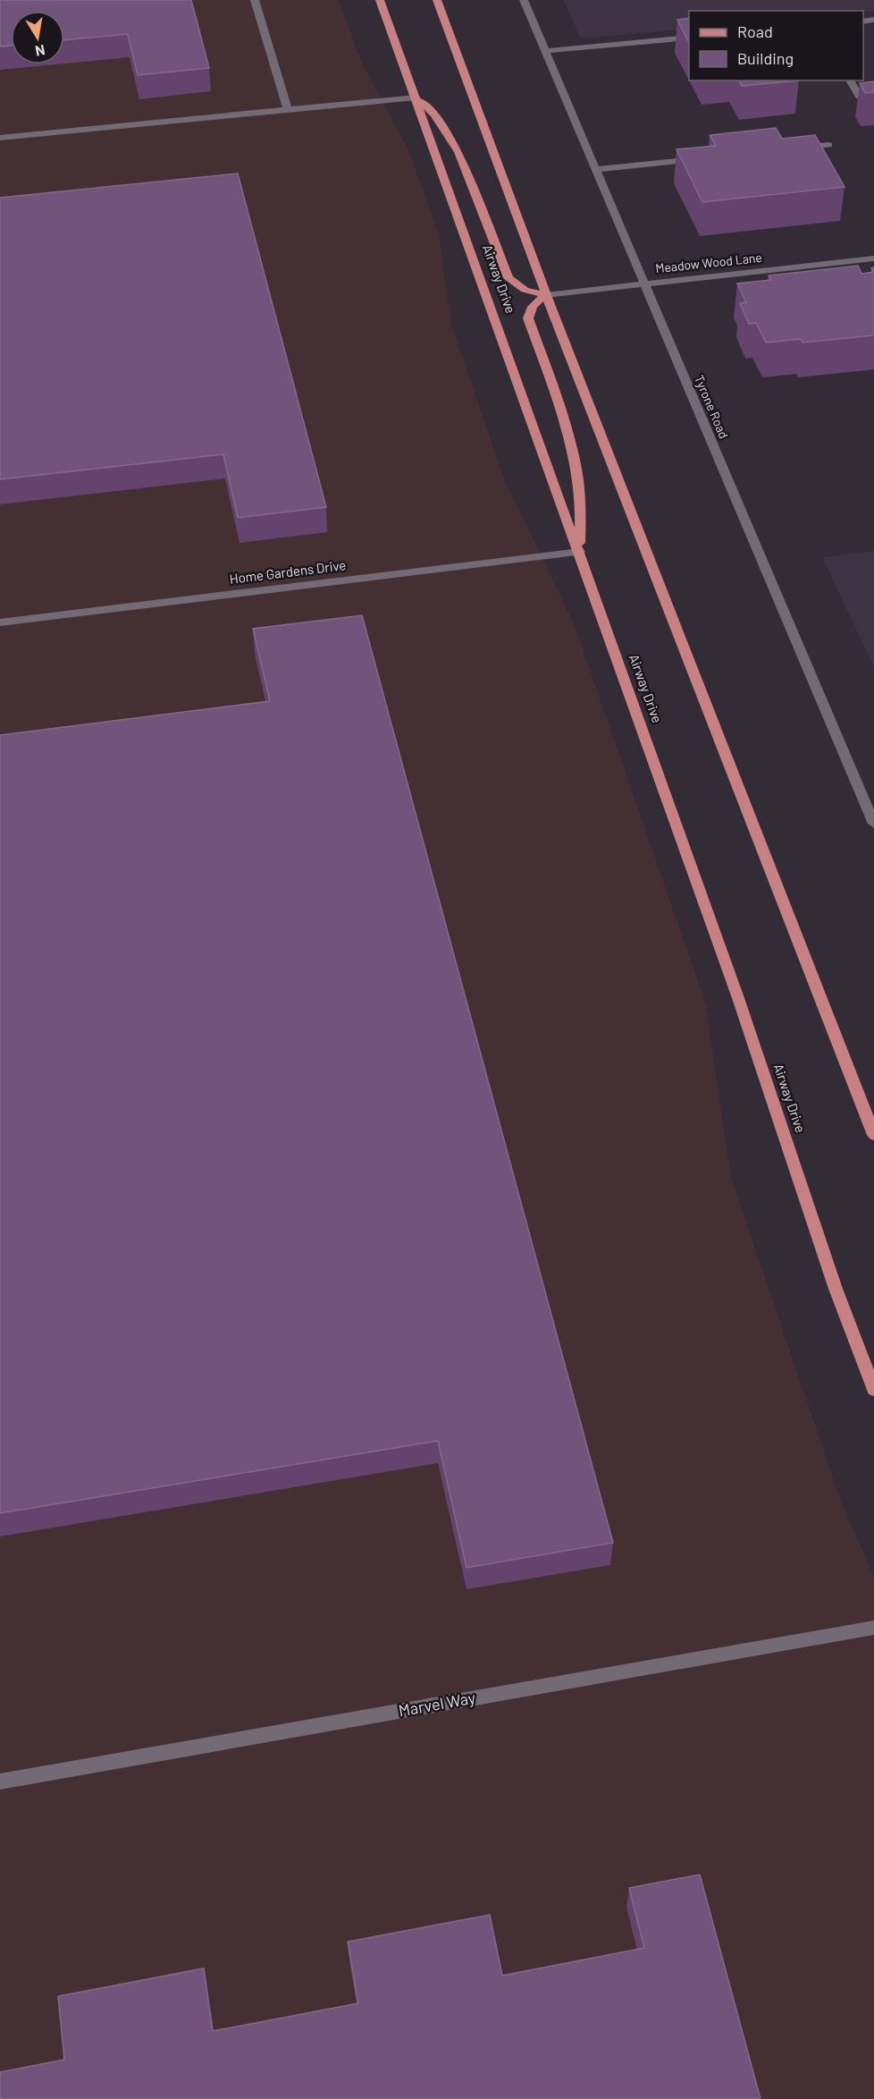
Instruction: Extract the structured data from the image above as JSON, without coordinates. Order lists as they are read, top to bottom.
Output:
{
  "streets": {
    "main road": ["Airway Drive"],
    "street": [
      "Meadow Wood Lane",
      "Tyrone Road",
      "Home Gardens Drive",
      "Marvel Way"
    ]
  },
  "crossings": [
    ["Meadow Wood Lane", "Tyrone Road"],
    ["Airway Drive", "Home Gardens Drive"]
  ],
  "legend": ["Road", "Building"],
  "north": "bottom"
}
